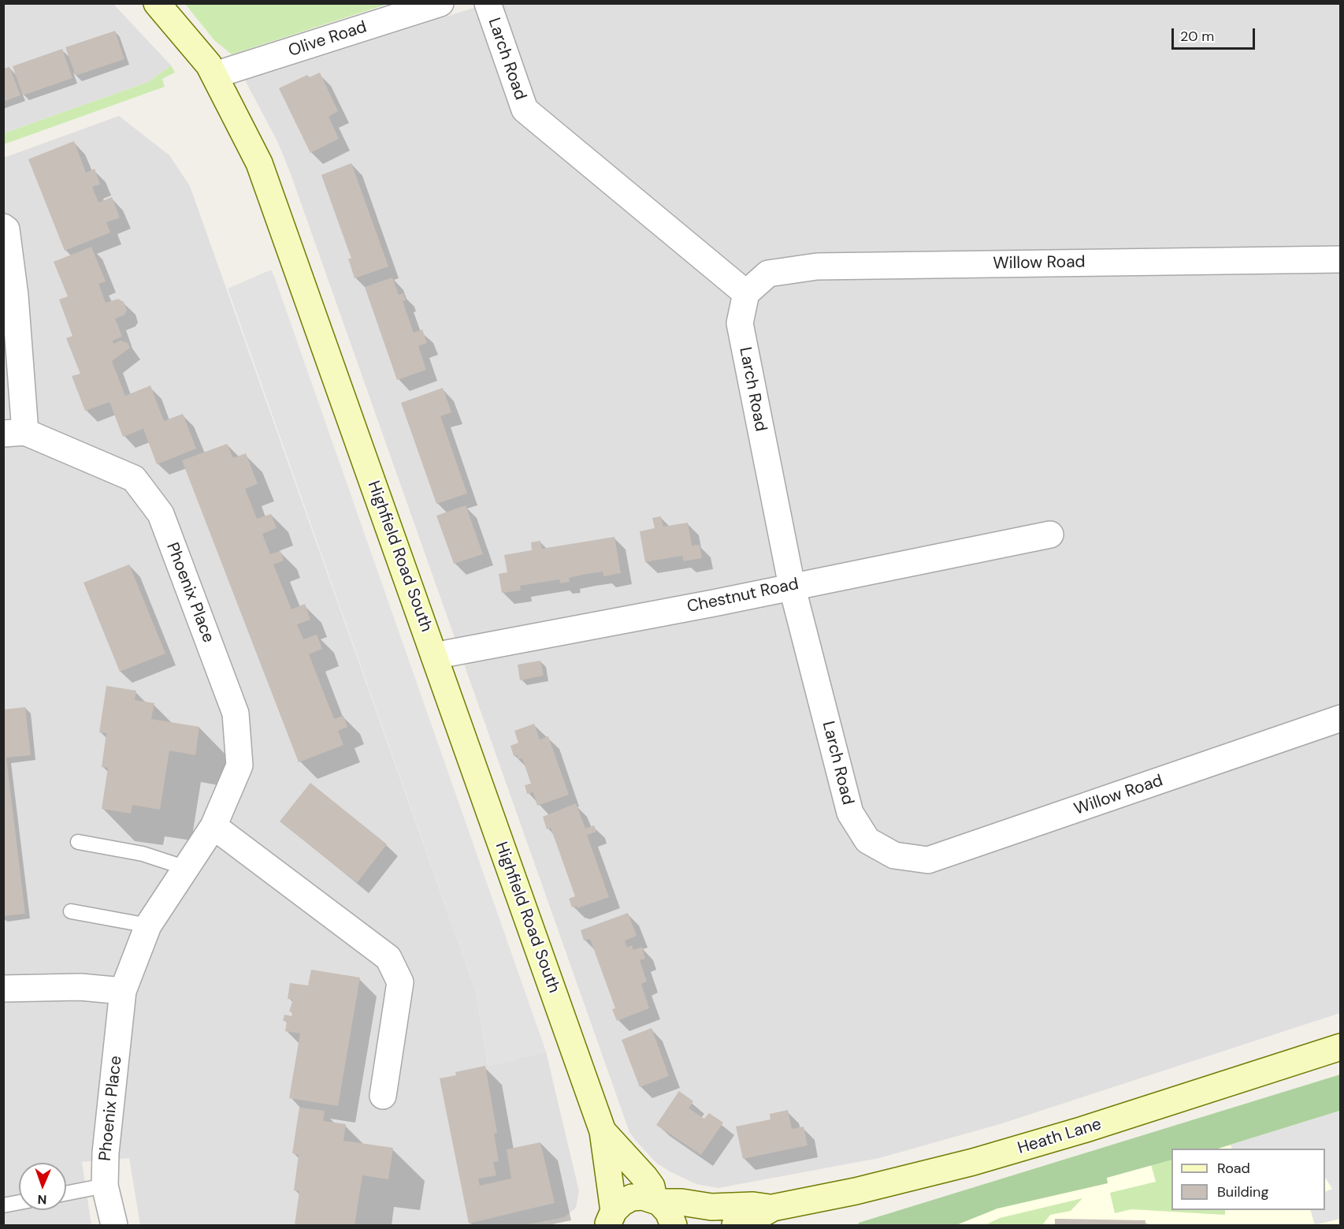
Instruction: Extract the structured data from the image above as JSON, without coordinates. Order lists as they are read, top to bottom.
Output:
{
  "streets": {
    "street": [
      "Olive Road",
      "Larch Road",
      "Willow Road",
      "Highfield Road South",
      "Phoenix Place",
      "Chestnut Road",
      "Heath Lane"
    ]
  },
  "crossings": [
    ["Olive Road", "Highfield Road South"],
    ["Larch Road", "Willow Road"],
    ["Larch Road", "Chestnut Road"],
    ["Highfield Road South", "Chestnut Road"],
    ["Highfield Road South", "Heath Lane"]
  ],
  "legend": ["Road", "Building"],
  "scale_bar": "20 m",
  "north": "bottom"
}
